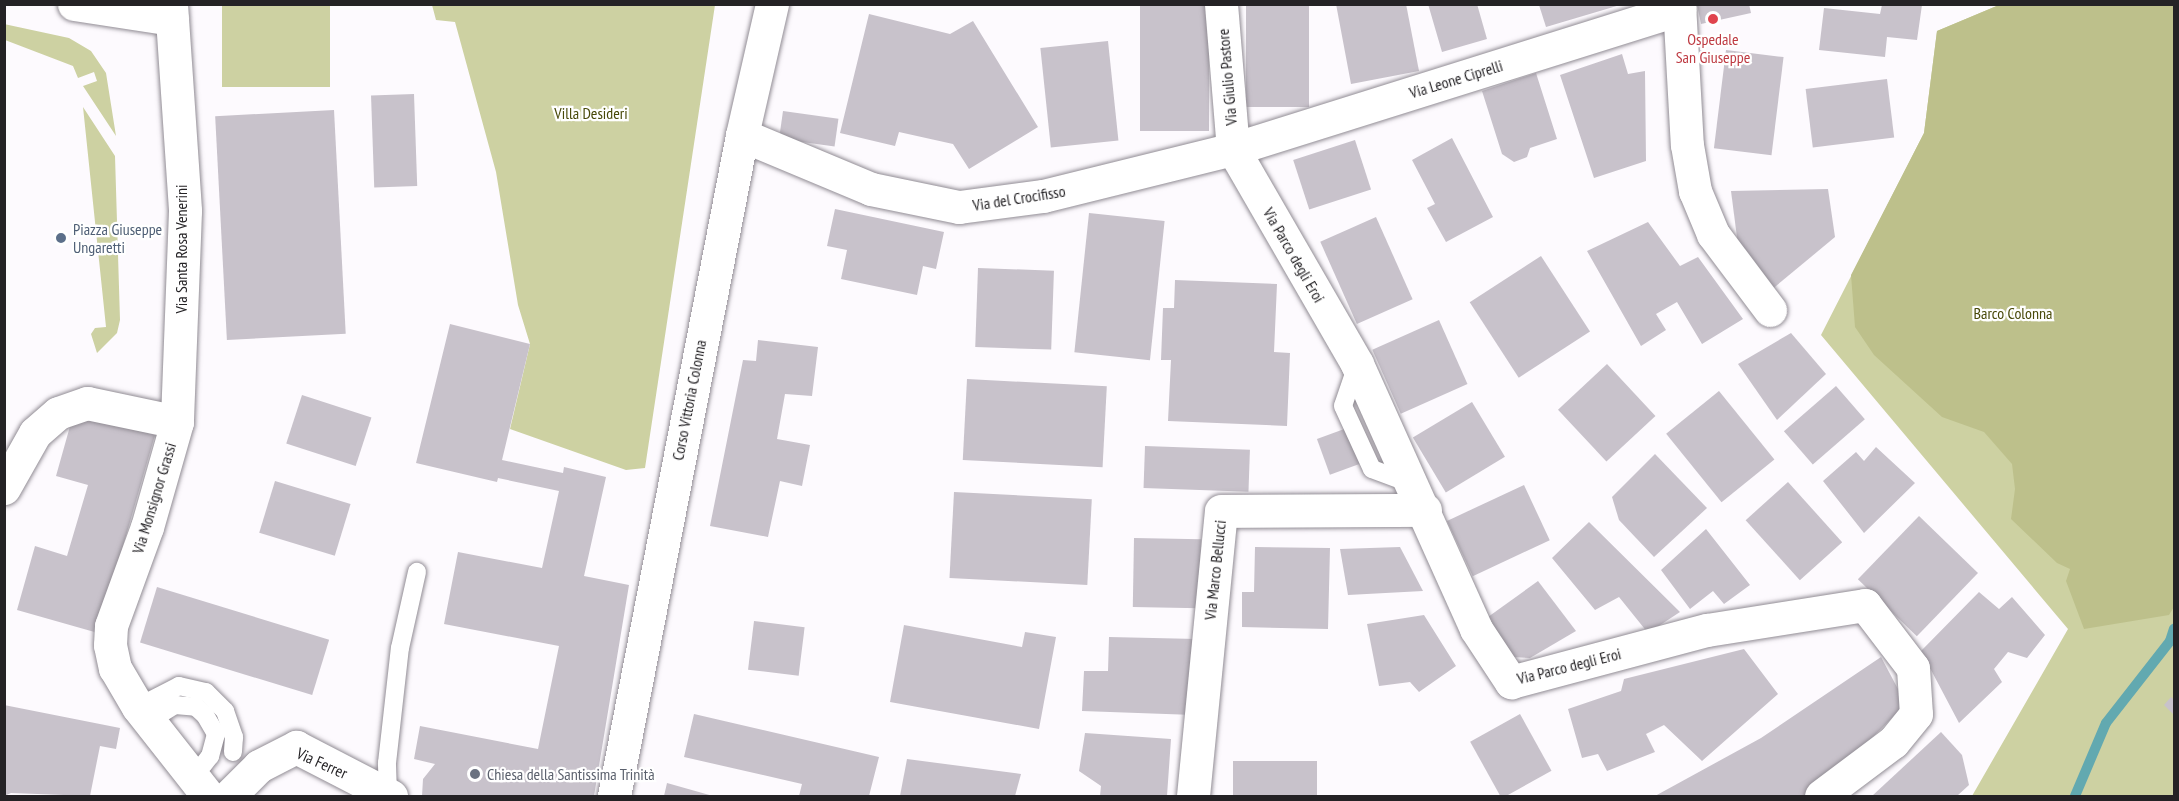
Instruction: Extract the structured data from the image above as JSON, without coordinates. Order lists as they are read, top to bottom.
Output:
{
  "streets": {
    "street": [
      "Via Giulio Pastore",
      "Via Leone Ciprelli",
      "Via del Crocifisso",
      "Via Santa Rosa Venerini",
      "Via Parco degli Eroi",
      "Corso Vittoria Colonna",
      "Via Monsignor Grassi",
      "Via Marco Bellucci",
      "Via Ferrer"
    ]
  },
  "crossings": [
    ["Via Giulio Pastore", "Via Leone Ciprelli"],
    ["Via Giulio Pastore", "Via del Crocifisso"],
    ["Via Giulio Pastore", "Via Parco degli Eroi"],
    ["Via Leone Ciprelli", "Via del Crocifisso"],
    ["Via Leone Ciprelli", "Via Parco degli Eroi"],
    ["Via del Crocifisso", "Via Parco degli Eroi"],
    ["Via del Crocifisso", "Corso Vittoria Colonna"],
    ["Via Santa Rosa Venerini", "Via Monsignor Grassi"],
    ["Via Parco degli Eroi", "Via Marco Bellucci"]
  ],
  "parks": ["Villa Desideri", "Barco Colonna"],
  "places": ["Ospedale San Giuseppe", "Piazza Giuseppe Ungaretti", "Chiesa della Santissima Trinità"]
}
